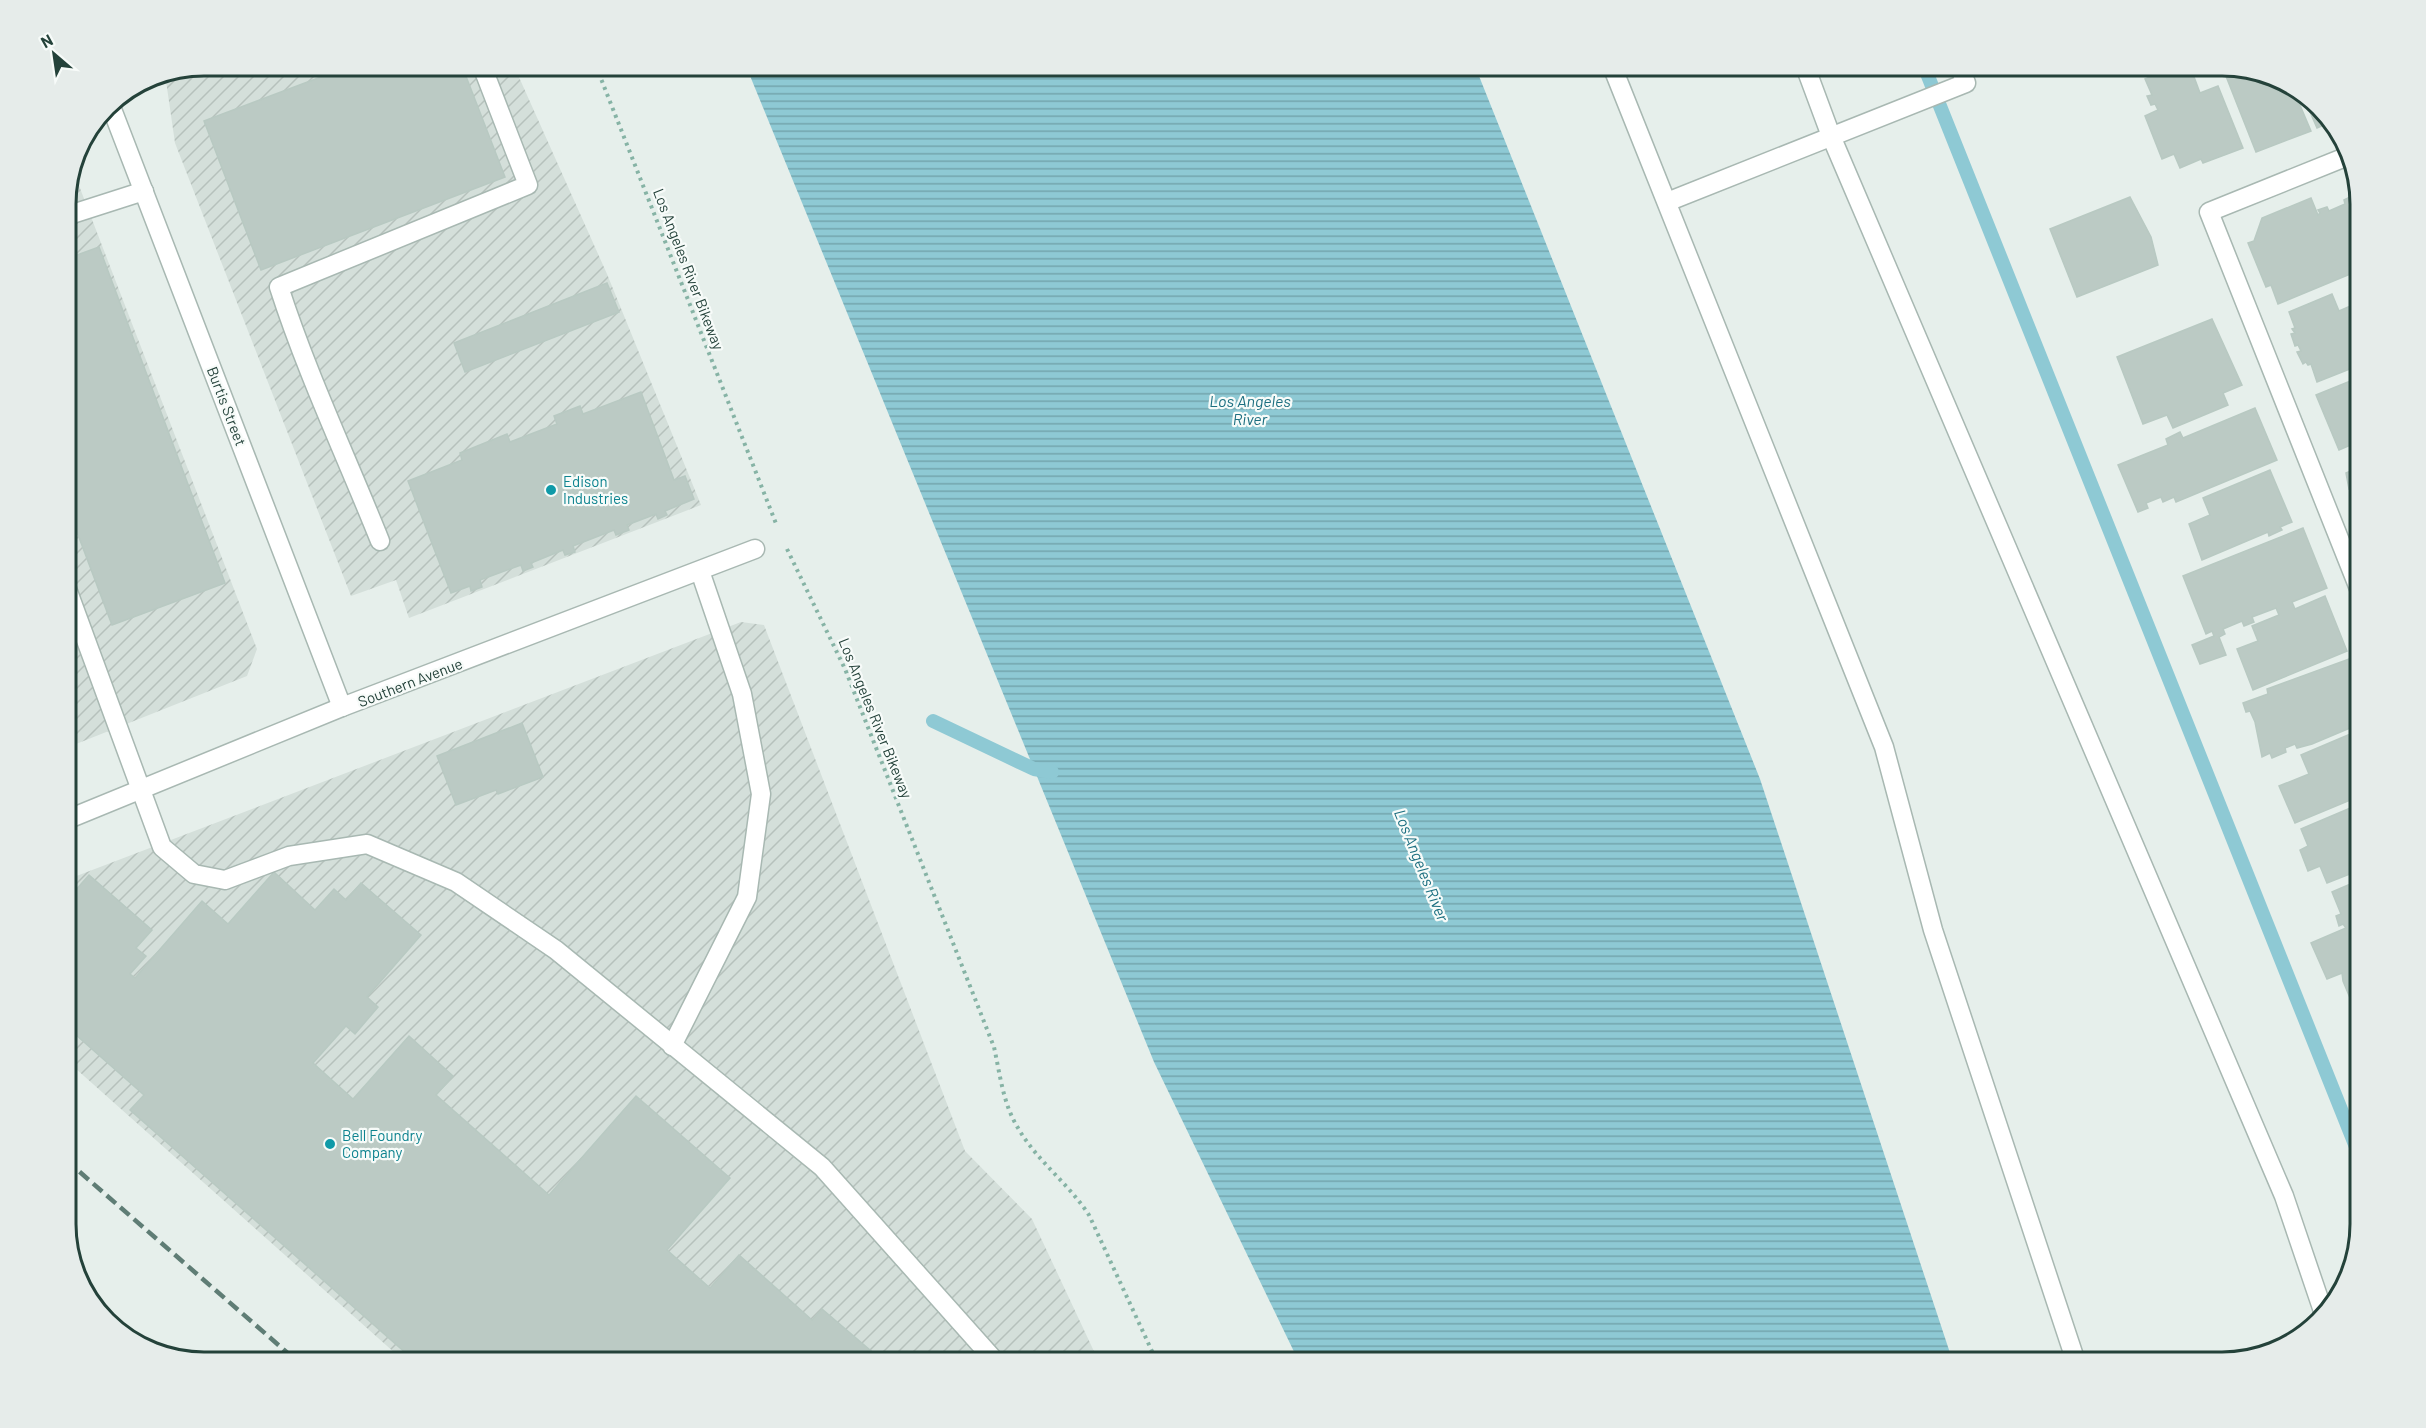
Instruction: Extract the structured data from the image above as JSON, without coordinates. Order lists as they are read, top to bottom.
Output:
{
  "streets": {
    "street": ["Burtis Street", "Southern Avenue"],
    "path": ["Los Angeles River Bikeway"]
  },
  "crossings": [
    ["Burtis Street", "Southern Avenue"]
  ],
  "water": ["Los Angeles River"],
  "places": ["Edison Industries", "Bell Foundry Company"],
  "north": "top left"
}
